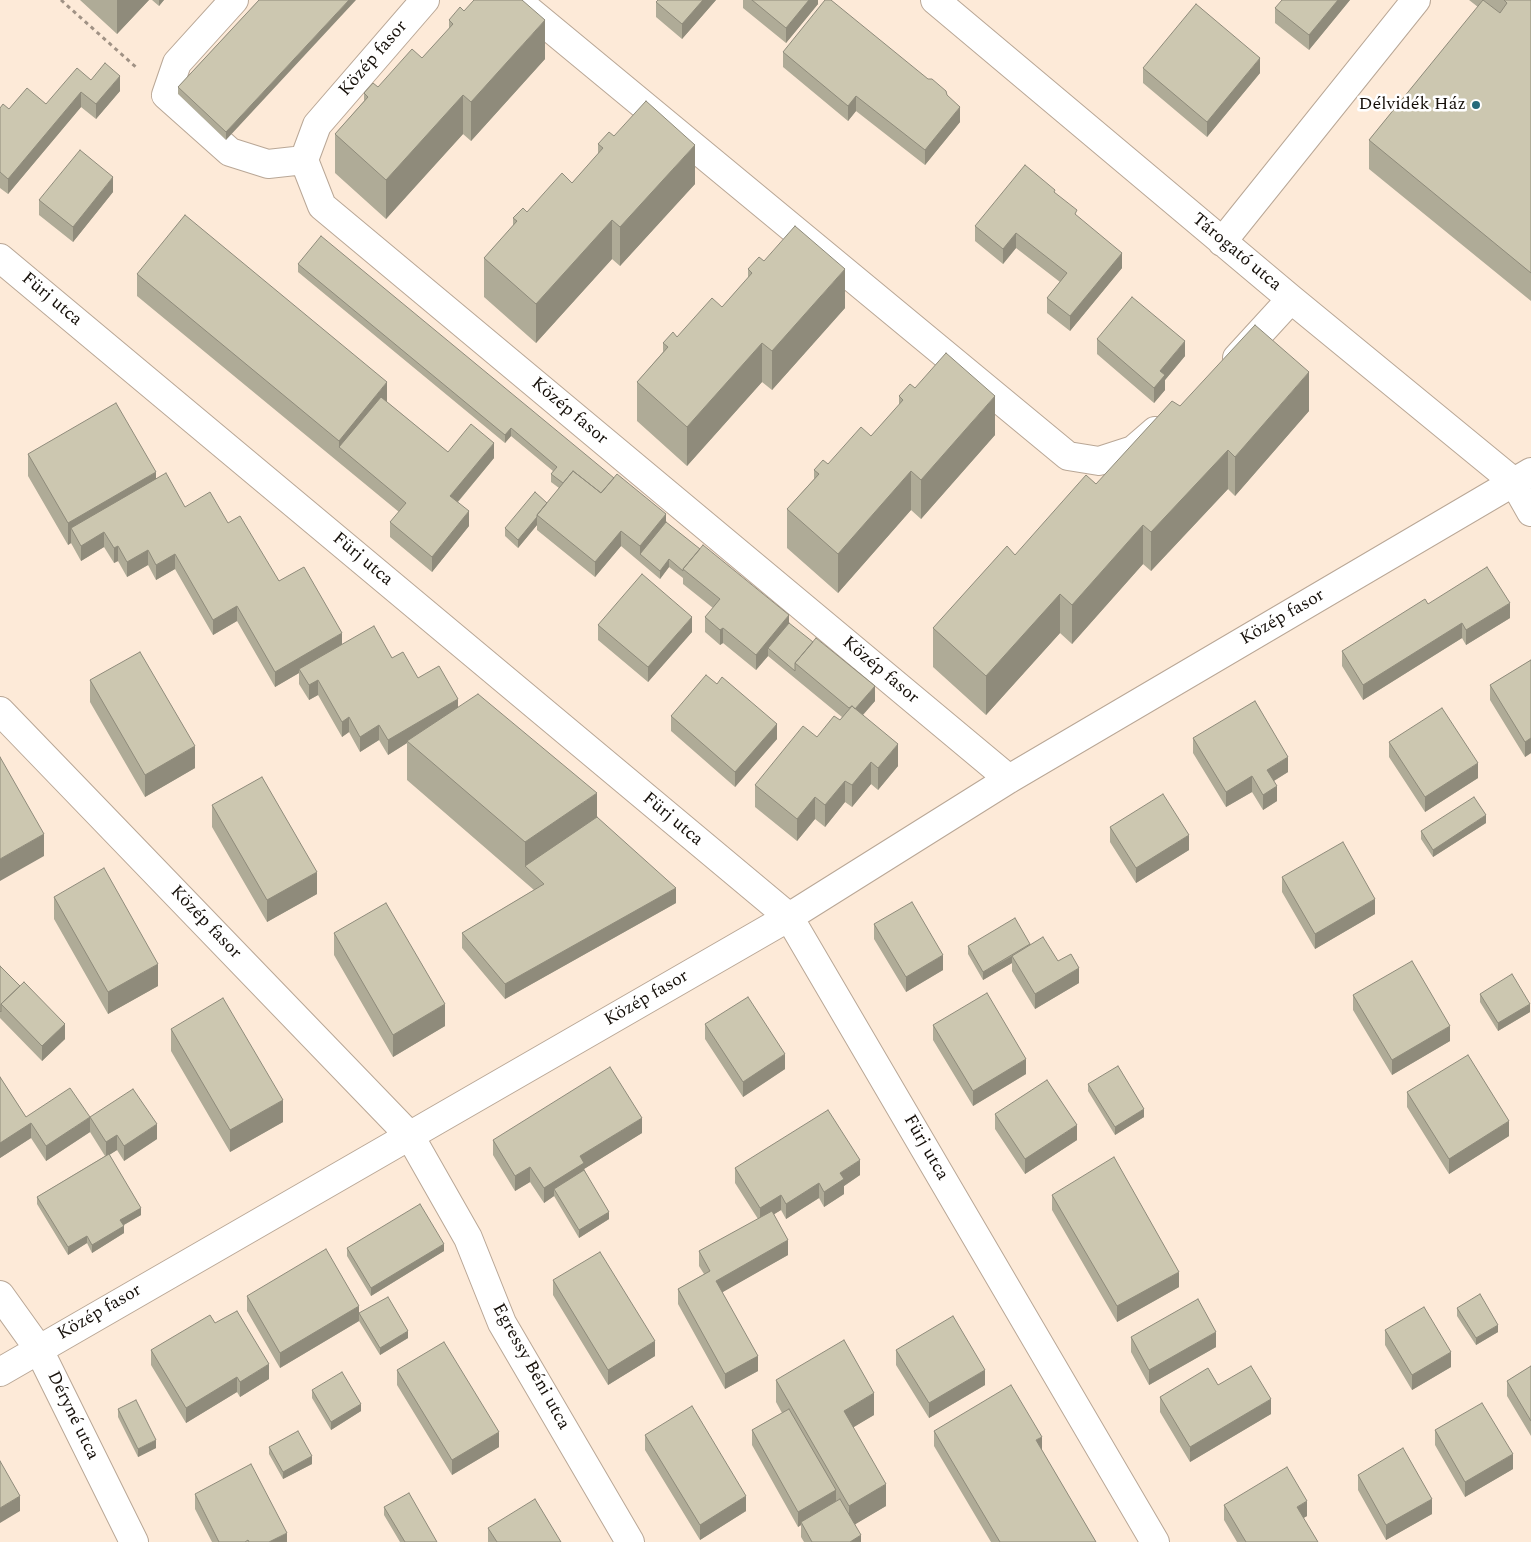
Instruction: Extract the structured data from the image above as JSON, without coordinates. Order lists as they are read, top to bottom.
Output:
{
  "streets": {
    "street": [
      "Közép fasor",
      "Tárogató utca",
      "Fürj utca",
      "Egressy Béni utca",
      "Déryné utca"
    ]
  },
  "crossings": [
    ["Közép fasor", "Tárogató utca"],
    ["Közép fasor", "Fürj utca"],
    ["Közép fasor", "Egressy Béni utca"],
    ["Közép fasor", "Déryné utca"]
  ],
  "places": ["Délvidék Ház"]
}
